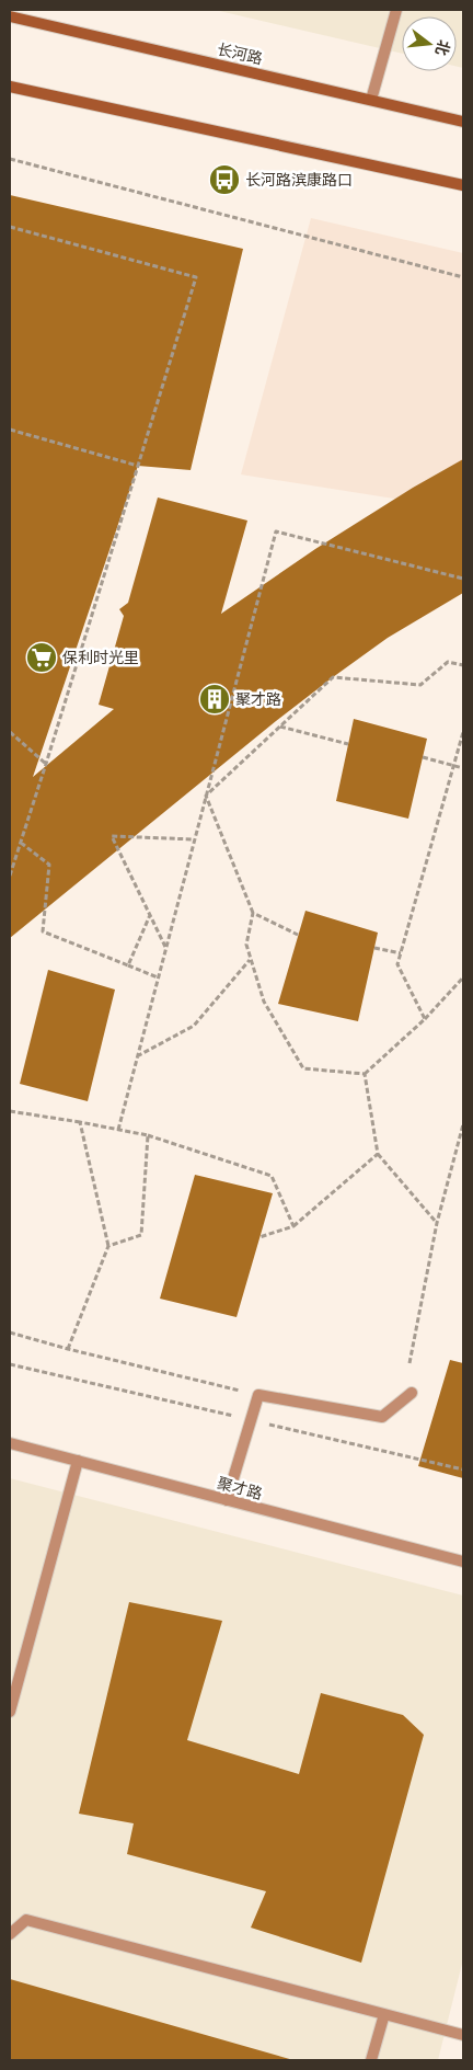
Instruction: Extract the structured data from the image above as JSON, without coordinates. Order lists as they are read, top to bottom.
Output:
{
  "streets": {
    "main road": ["长河路"],
    "street": ["聚才路"]
  },
  "places": {
    "bus stop": ["长河路滨康路口"],
    "supermarket": ["保利时光里"],
    "building": ["聚才路"]
  },
  "north": "right"
}
